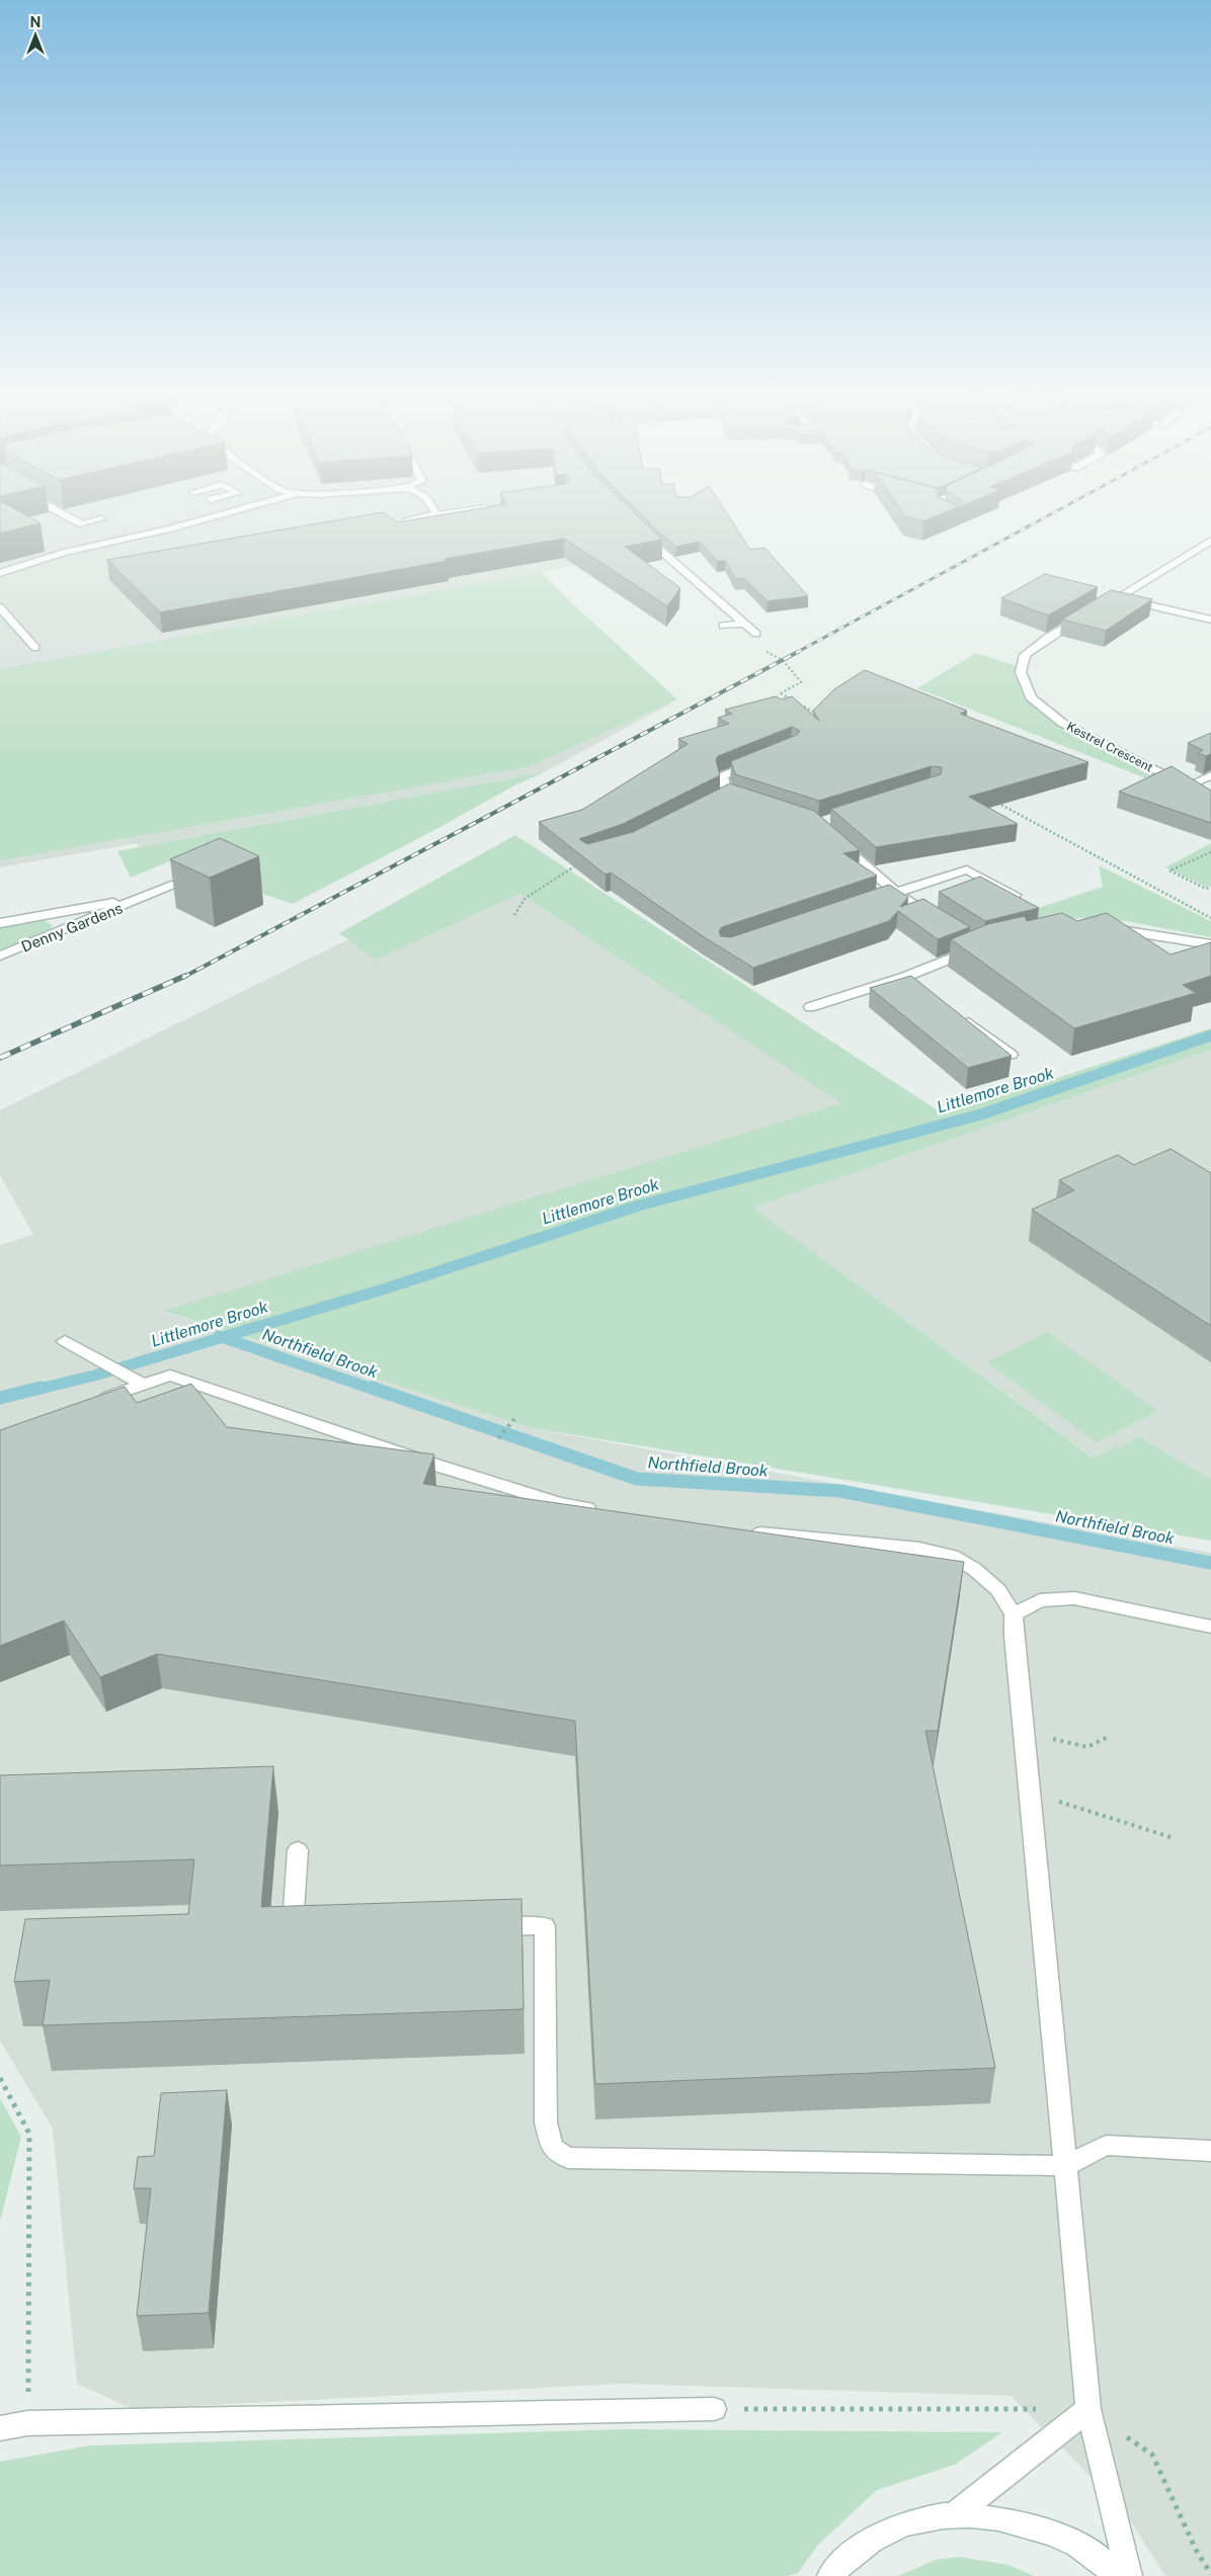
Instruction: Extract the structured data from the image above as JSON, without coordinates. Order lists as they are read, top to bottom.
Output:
{
  "streets": {
    "street": ["Kestrel Crescent", "Denny Gardens"]
  },
  "water": ["Littlemore Brook", "Northfield Brook"],
  "north": "top"
}
